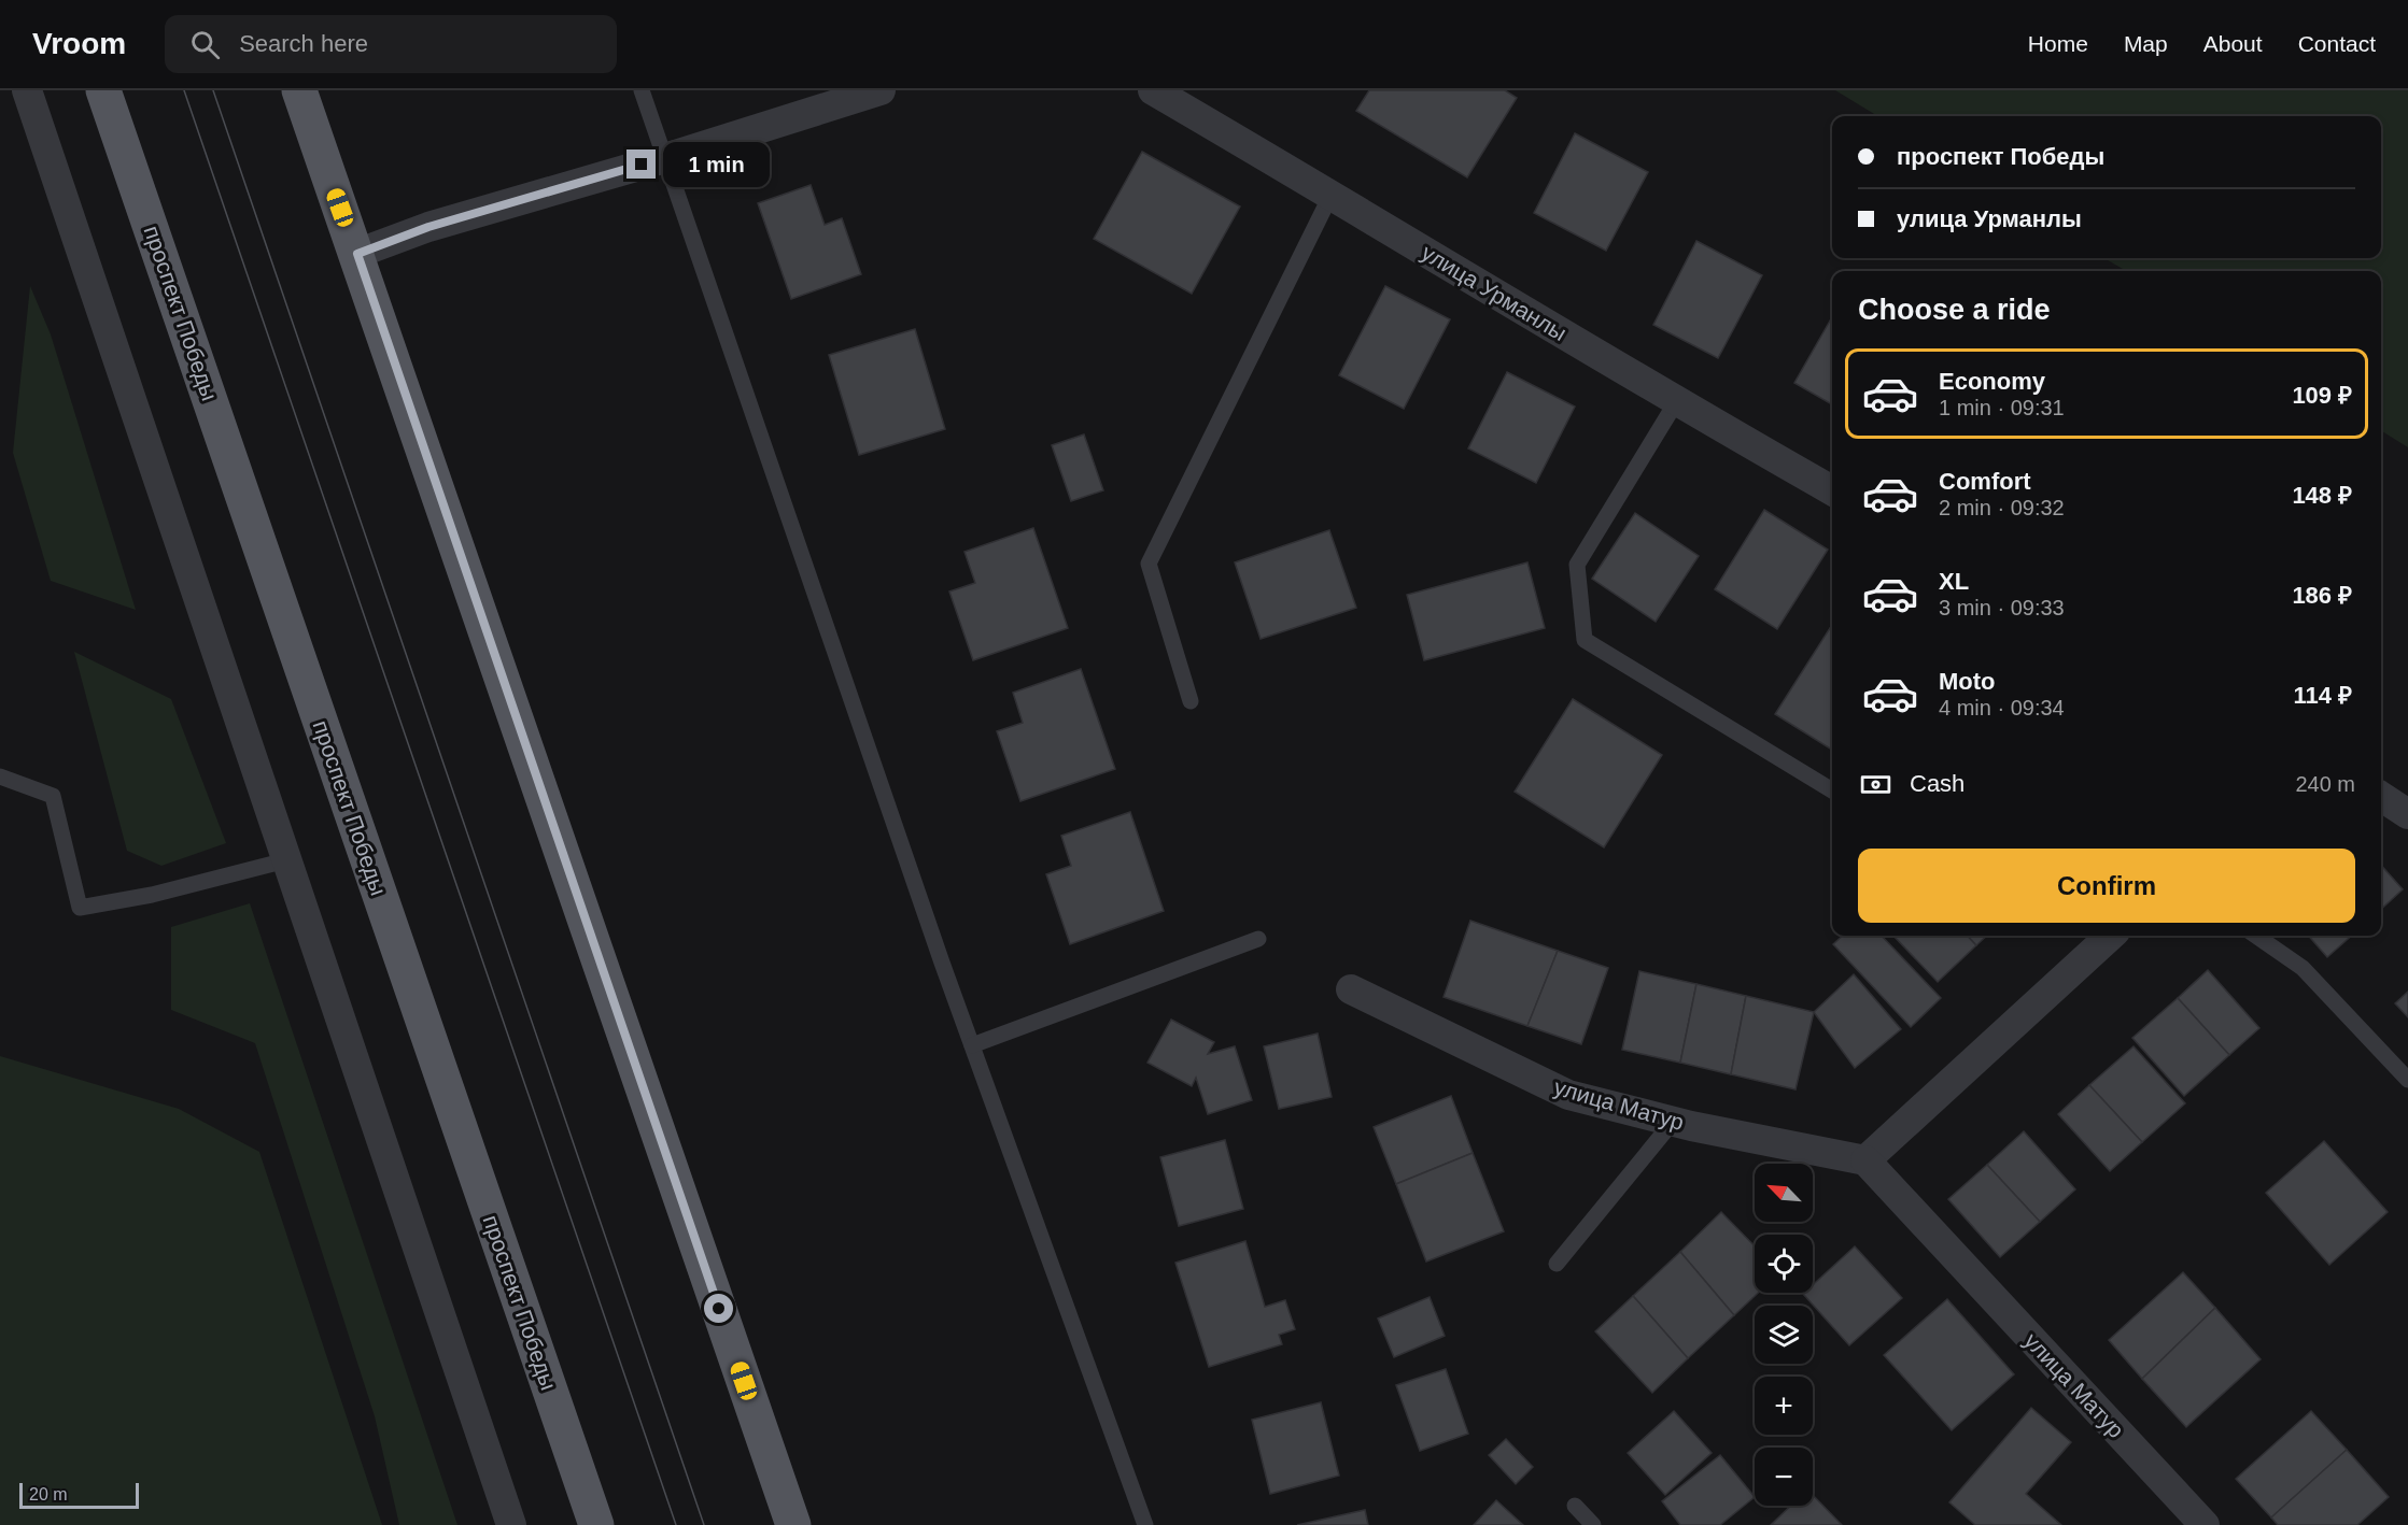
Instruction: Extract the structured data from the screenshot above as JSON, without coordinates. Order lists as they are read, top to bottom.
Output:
{
  "streets": {
    "main road": ["проспект Победы"],
    "street": ["улица Урманлы", "улица Матур"]
  },
  "scale_bar": "20 m",
  "north": "top left",
  "page": {
    "header": "Vroom",
    "search": "Search here",
    "nav": [
      "Home",
      "Map",
      "About",
      "Contact"
    ],
    "banner": ["проспект Победы", "улица Урманлы"],
    "bubble": "1 min",
    "heading": "Choose a ride",
    "list": [
      {
        "name": "Economy",
        "note": "1 min · 09:31",
        "value": "109 ₽"
      },
      {
        "name": "Comfort",
        "note": "2 min · 09:32",
        "value": "148 ₽"
      },
      {
        "name": "XL",
        "note": "3 min · 09:33",
        "value": "186 ₽"
      },
      {
        "name": "Moto",
        "note": "4 min · 09:34",
        "value": "114 ₽"
      }
    ],
    "pay": ["Cash", "240 m"],
    "buttons": "Confirm",
    "map_buttons": ["+", "−"],
    "scale": "20 m"
  }
}
